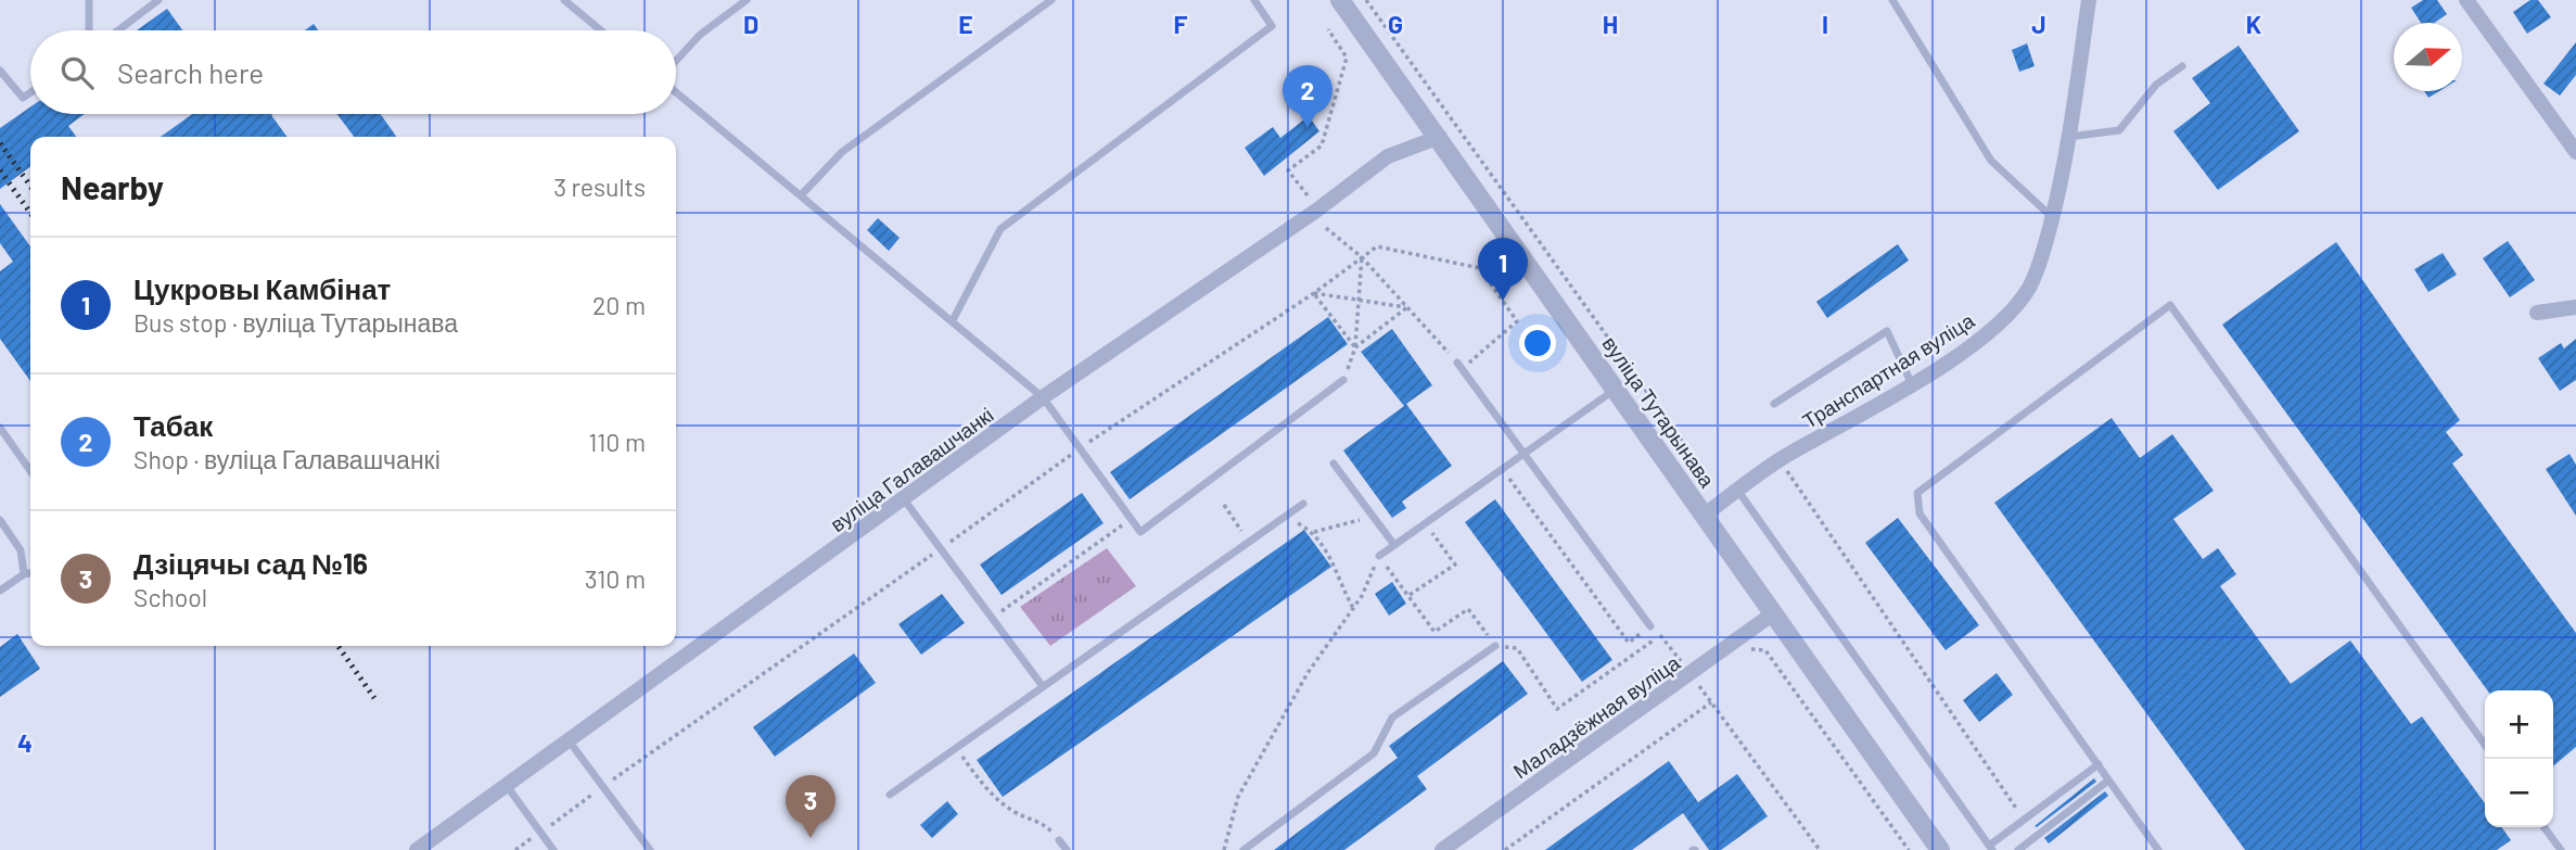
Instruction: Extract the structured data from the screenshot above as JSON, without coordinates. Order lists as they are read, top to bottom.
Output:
{
  "streets": {
    "street": [
      "Транспартная вуліца",
      "вуліца Тутарынава",
      "вуліца Галавашчанкі",
      "Маладзёжная вуліца"
    ]
  },
  "crossings": [
    ["Транспартная вуліца", "вуліца Тутарынава"],
    ["вуліца Тутарынава", "вуліца Галавашчанкі"],
    ["вуліца Тутарынава", "Маладзёжная вуліца"]
  ],
  "north": "right",
  "page": {
    "search": "Search here",
    "pins": ["2", "1", "3"],
    "heading": ["Nearby", "3 results"],
    "list": [
      {
        "mark": "1",
        "name": "Цукровы Камбінат",
        "note": "Bus stop · вуліца Тутарынава",
        "value": "20 m"
      },
      {
        "mark": "2",
        "name": "Табак",
        "note": "Shop · вуліца Галавашчанкі",
        "value": "110 m"
      },
      {
        "mark": "3",
        "name": "Дзіцячы сад №16",
        "note": "School",
        "value": "310 m"
      }
    ],
    "map_buttons": ["+", "−"]
  },
  "grid": {
    "columns": [
      "D",
      "E",
      "F",
      "G",
      "H",
      "I",
      "J",
      "K"
    ],
    "rows": ["4"]
  }
}
